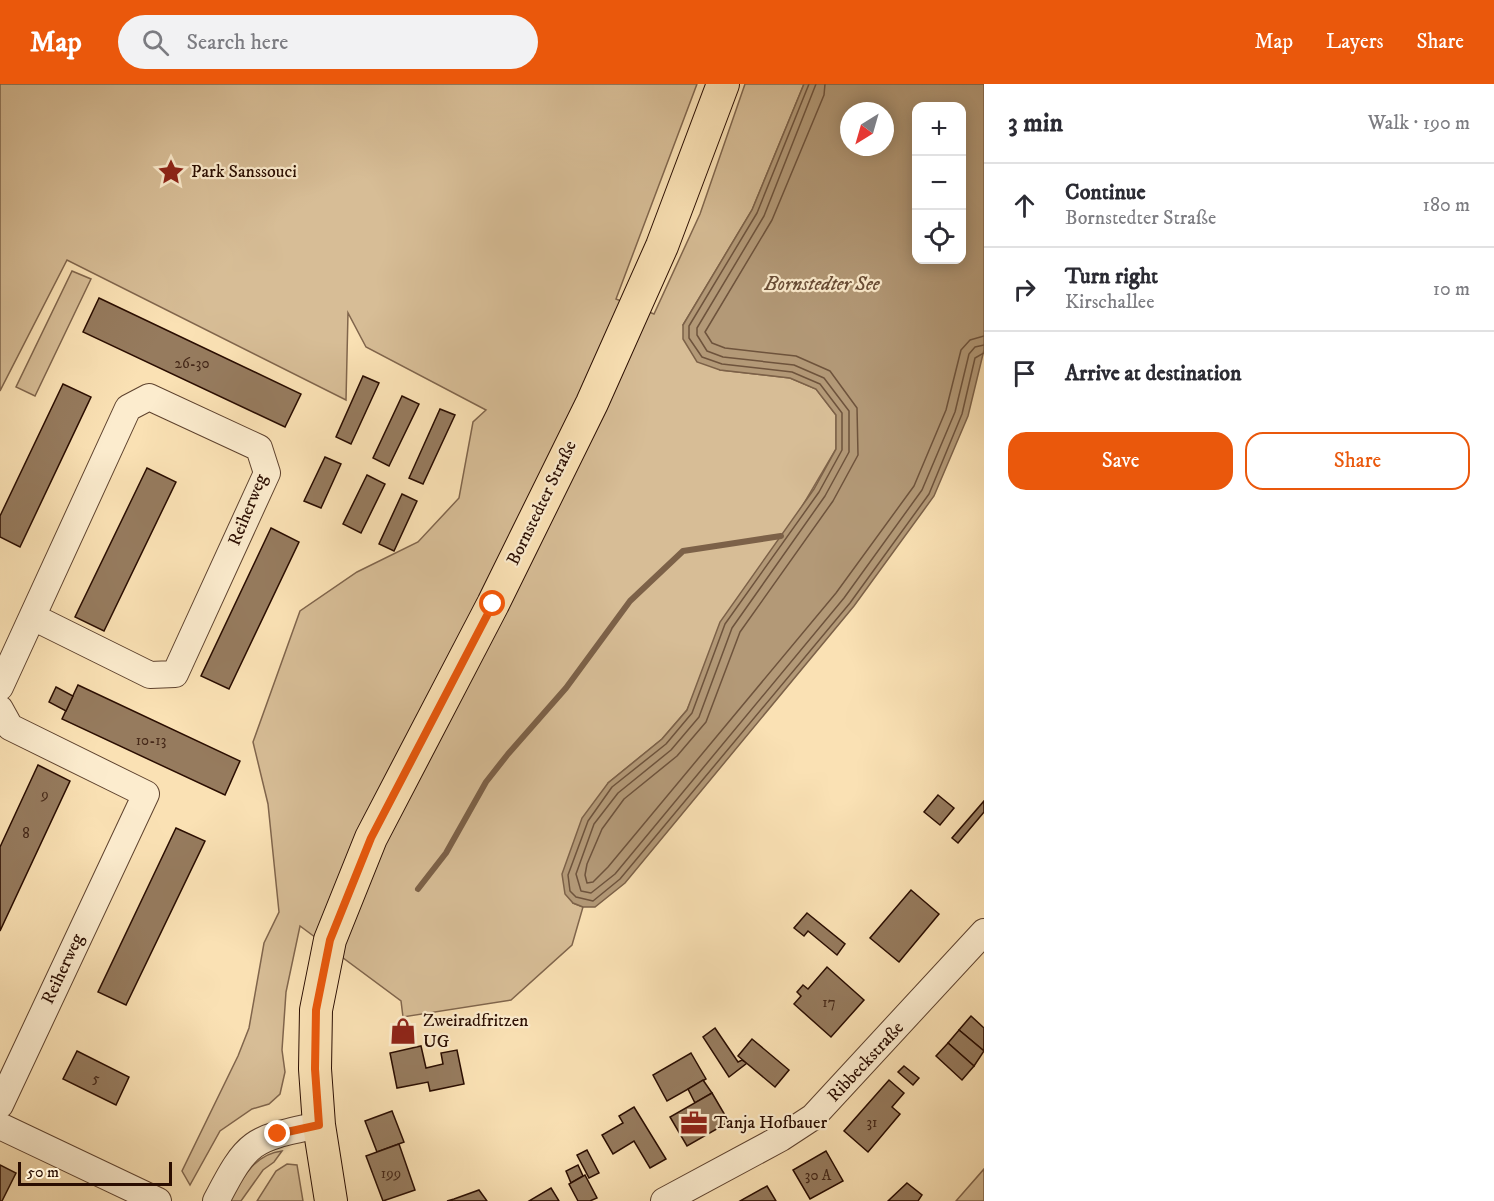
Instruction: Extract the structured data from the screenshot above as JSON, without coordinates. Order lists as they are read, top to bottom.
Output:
{
  "streets": {
    "main road": ["Bornstedter Straße"],
    "street": ["Reiherweg", "Ribbeckstraße"]
  },
  "water": ["Bornstedter See"],
  "places": {
    "place": ["Park Sanssouci"],
    "shop": ["Zweiradfritzen UG"],
    "office": ["Tanja Hofbauer"]
  },
  "house_numbers": [
    "26-30",
    "10-13",
    "9",
    "8",
    "17",
    "5",
    "31",
    "199",
    "30 A"
  ],
  "scale_bar": "50 m",
  "north": "bottom left",
  "page": {
    "header": "Map",
    "search": "Search here",
    "nav": ["Map", "Layers", "Share"],
    "heading": ["3 min", "Walk · 190 m"],
    "map_buttons": ["+", "−"],
    "list": [
      ["Continue", "Bornstedter Straße", "180 m"],
      ["Turn right", "Kirschallee", "10 m"],
      "Arrive at destination"
    ],
    "buttons": ["Save", "Share"],
    "scale": "50 m"
  }
}
